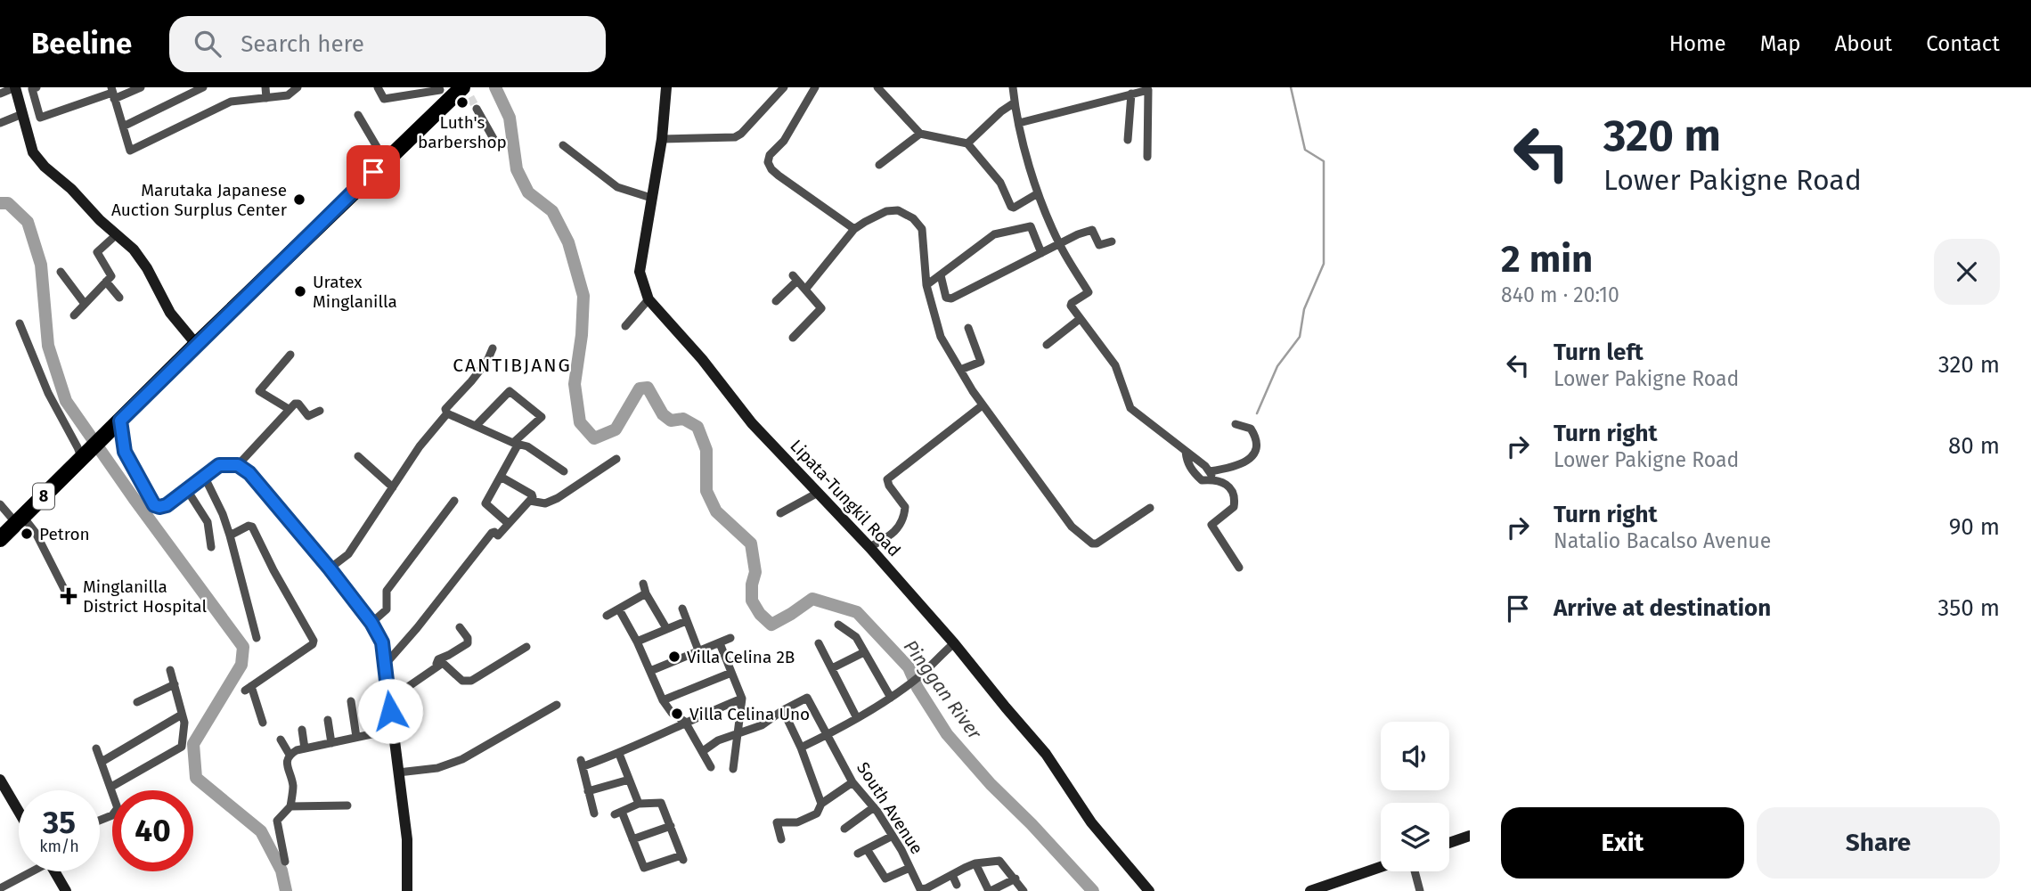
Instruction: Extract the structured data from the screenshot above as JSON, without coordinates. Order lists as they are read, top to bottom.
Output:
{
  "streets": {
    "highway": ["8"],
    "street": ["Lipata-Tungkil Road", "South Avenue"]
  },
  "districts": ["CANTIBJANG"],
  "water": ["Pinggan River"],
  "places": {
    "other": [
      "Luth's barbershop",
      "Marutaka Japanese Auction Surplus Center",
      "Uratex Minglanilla",
      "Petron",
      "Villa Celina 2B",
      "Villa Celina Uno"
    ],
    "health": ["Minglanilla District Hospital"]
  },
  "page": {
    "header": "Beeline",
    "search": "Search here",
    "nav": [
      "Home",
      "Map",
      "About",
      "Contact"
    ],
    "turn": ["320 m", "Lower Pakigne Road"],
    "heading": ["2 min", "840 m · 20:10"],
    "list": [
      {
        "name": "Turn left",
        "note": "Lower Pakigne Road",
        "value": "320 m"
      },
      {
        "name": "Turn right",
        "note": "Lower Pakigne Road",
        "value": "80 m"
      },
      {
        "name": "Turn right",
        "note": "Natalio Bacalso Avenue",
        "value": "90 m"
      },
      {
        "name": "Arrive at destination",
        "value": "350 m"
      }
    ],
    "speed": "35 km/h",
    "limit": "40",
    "buttons": ["Exit", "Share"]
  }
}
